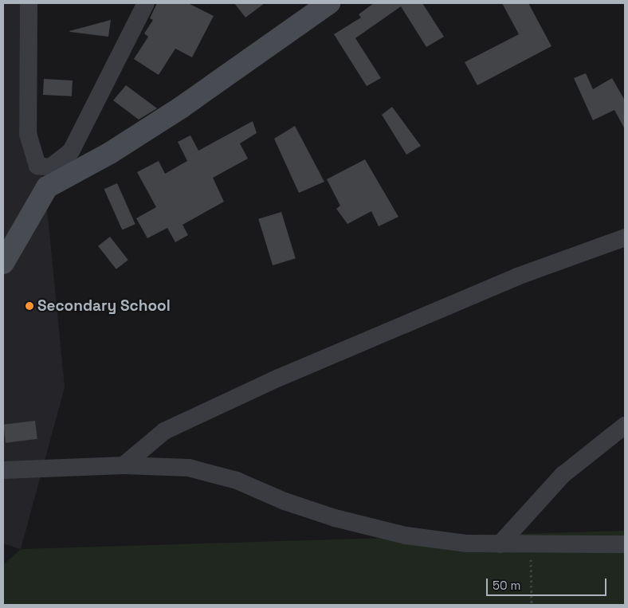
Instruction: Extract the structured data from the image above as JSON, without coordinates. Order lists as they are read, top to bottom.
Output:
{
  "places": ["Secondary School"],
  "scale_bar": "50 m"
}
